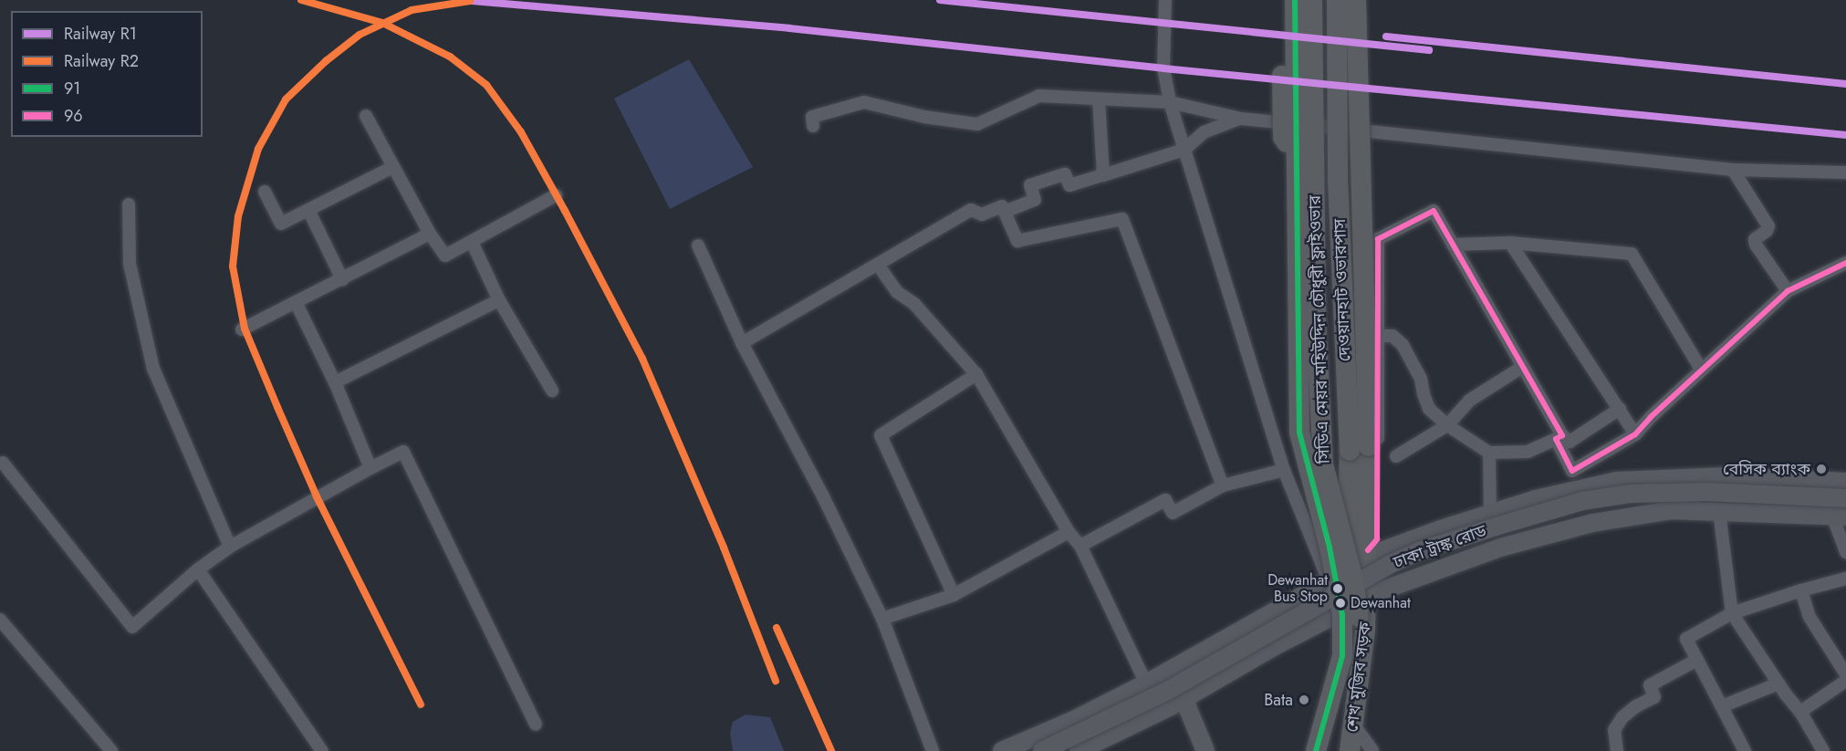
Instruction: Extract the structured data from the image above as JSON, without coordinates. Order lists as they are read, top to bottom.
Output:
{
  "streets": {
    "highway": ["দেওয়ানহাট ওভারপাস", "সিডিএ মেয়র মহিউদ্দিন চৌধুরী ফ্লাইওভার", "শেখ মুজিব সড়ক"],
    "main road": ["ঢাকা ট্রাঙ্ক রোড"]
  },
  "crossings": [
    ["দেওয়ানহাট ওভারপাস", "শেখ মুজিব সড়ক"],
    ["ঢাকা ট্রাঙ্ক রোড", "শেখ মুজিব সড়ক"]
  ],
  "places": [
    "বেসিক ব্যাংক",
    "Dewanhat Bus Stop",
    "Dewanhat",
    "Bata"
  ],
  "lines": [
    "rail line R1",
    "rail line R2",
    "transit line 91",
    "transit line 96"
  ],
  "legend": [
    "Railway R1",
    "Railway R2",
    "91",
    "96"
  ]
}
